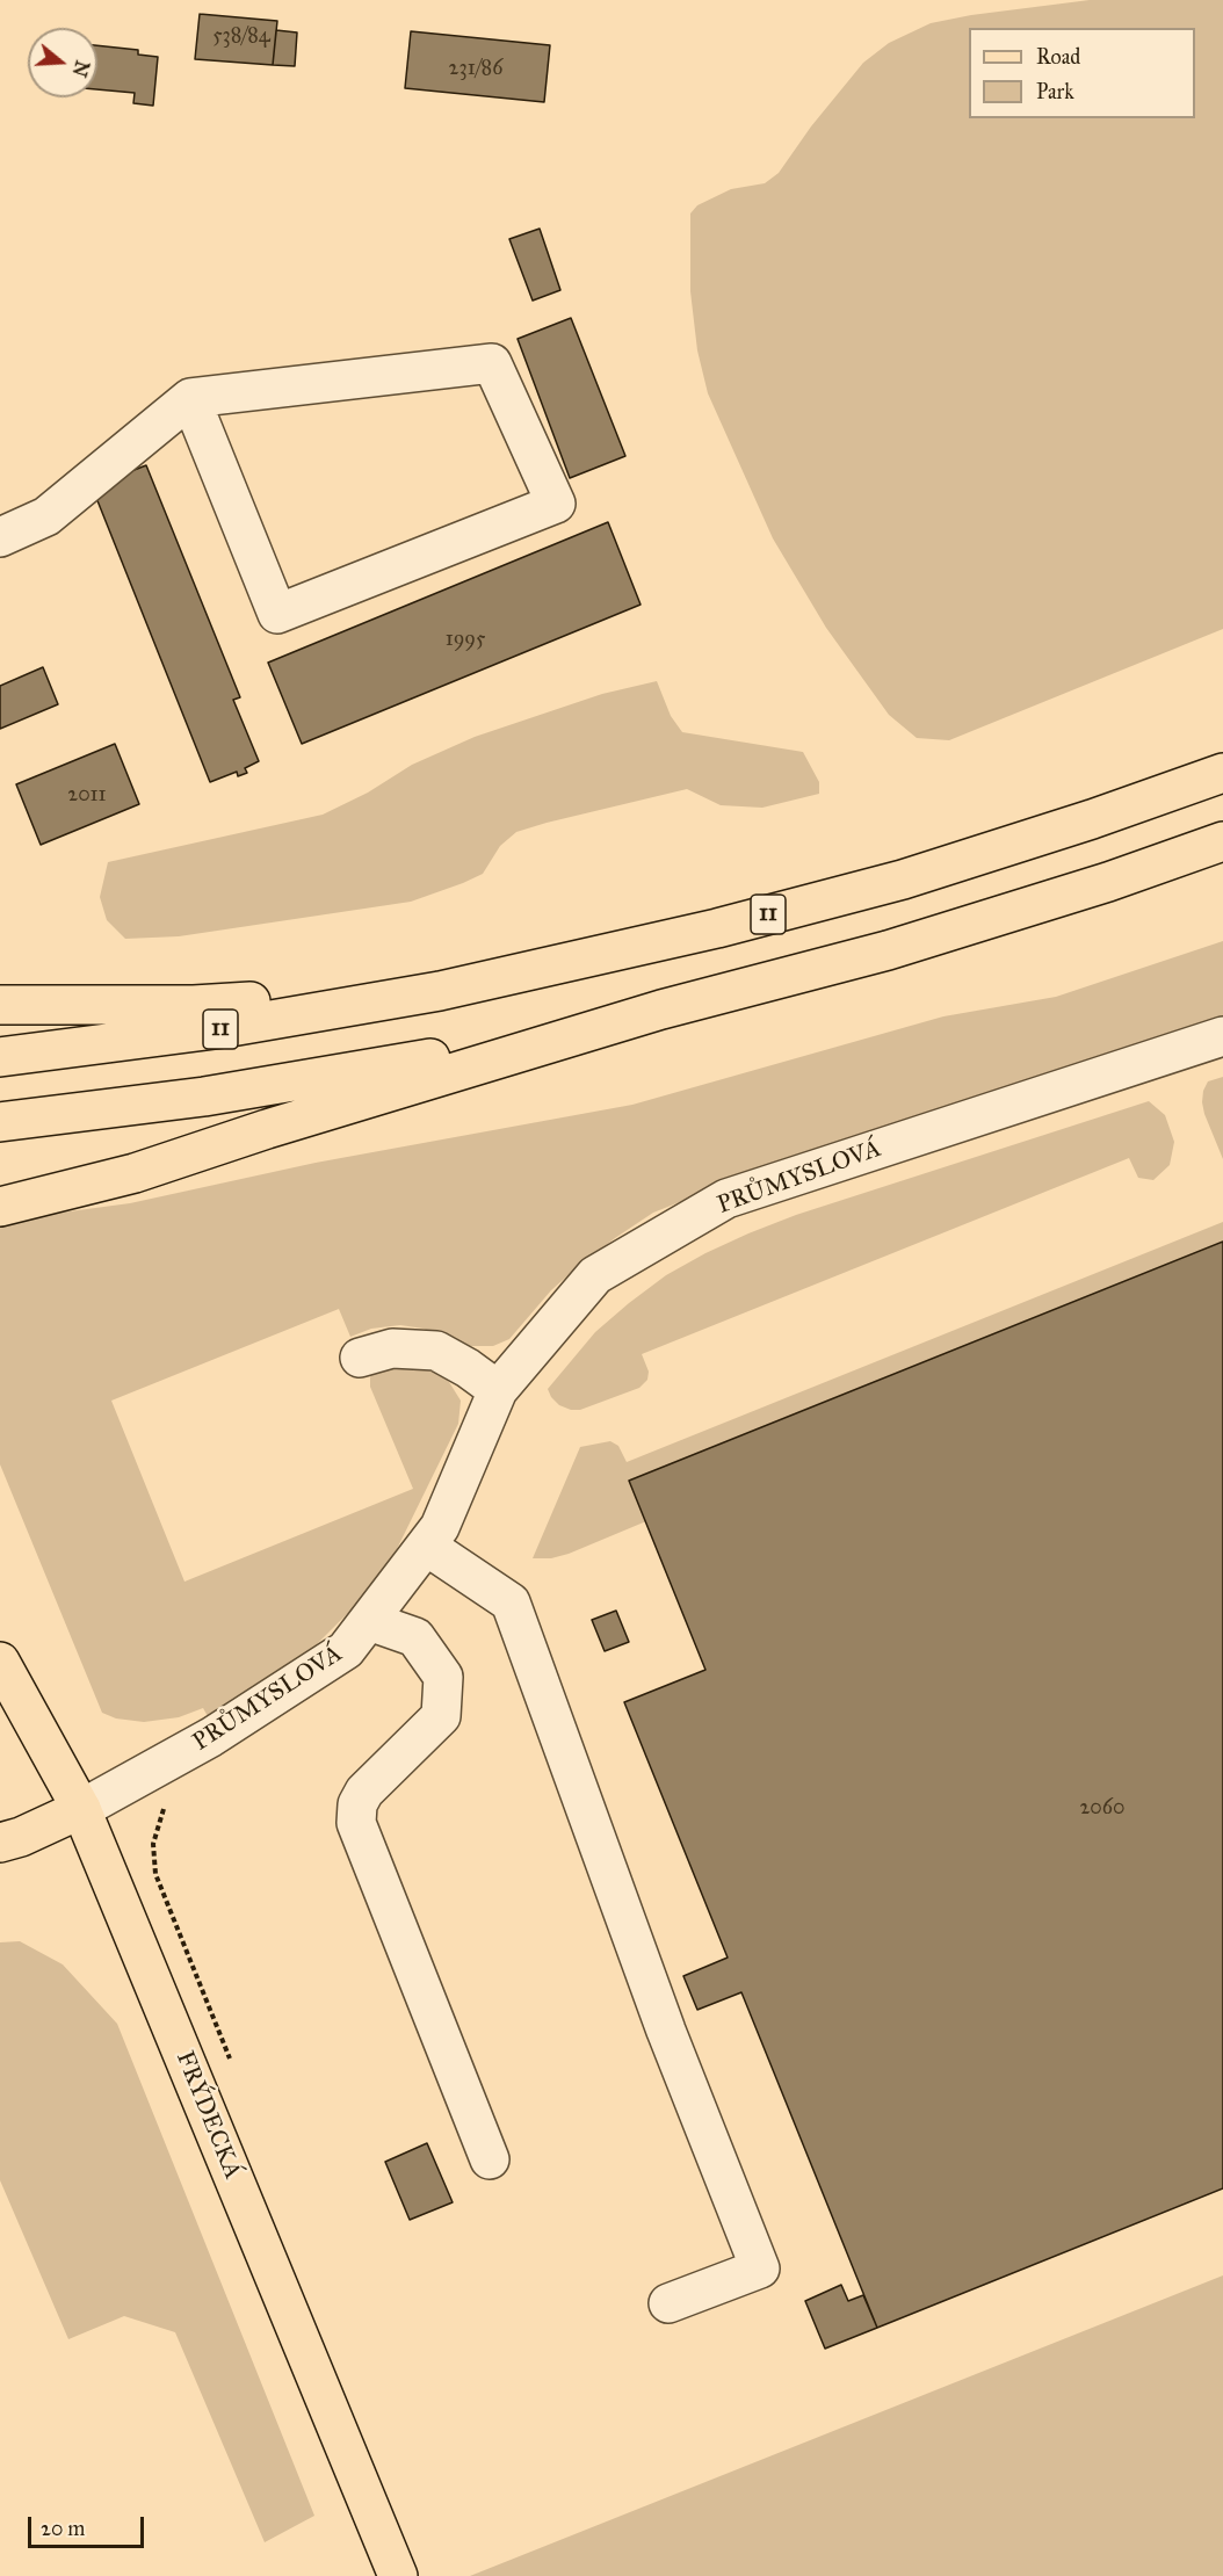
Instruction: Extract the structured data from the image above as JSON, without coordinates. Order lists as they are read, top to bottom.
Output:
{
  "streets": {
    "main road": ["11", "FRÝDECKÁ"],
    "lane": ["PRŮMYSLOVÁ"]
  },
  "crossings": [
    ["PRŮMYSLOVÁ", "FRÝDECKÁ"]
  ],
  "house_numbers": [
    "538/84",
    "231/86",
    "1995",
    "2011",
    "2060"
  ],
  "legend": ["Road", "Park"],
  "scale_bar": "20 m",
  "north": "right"
}
